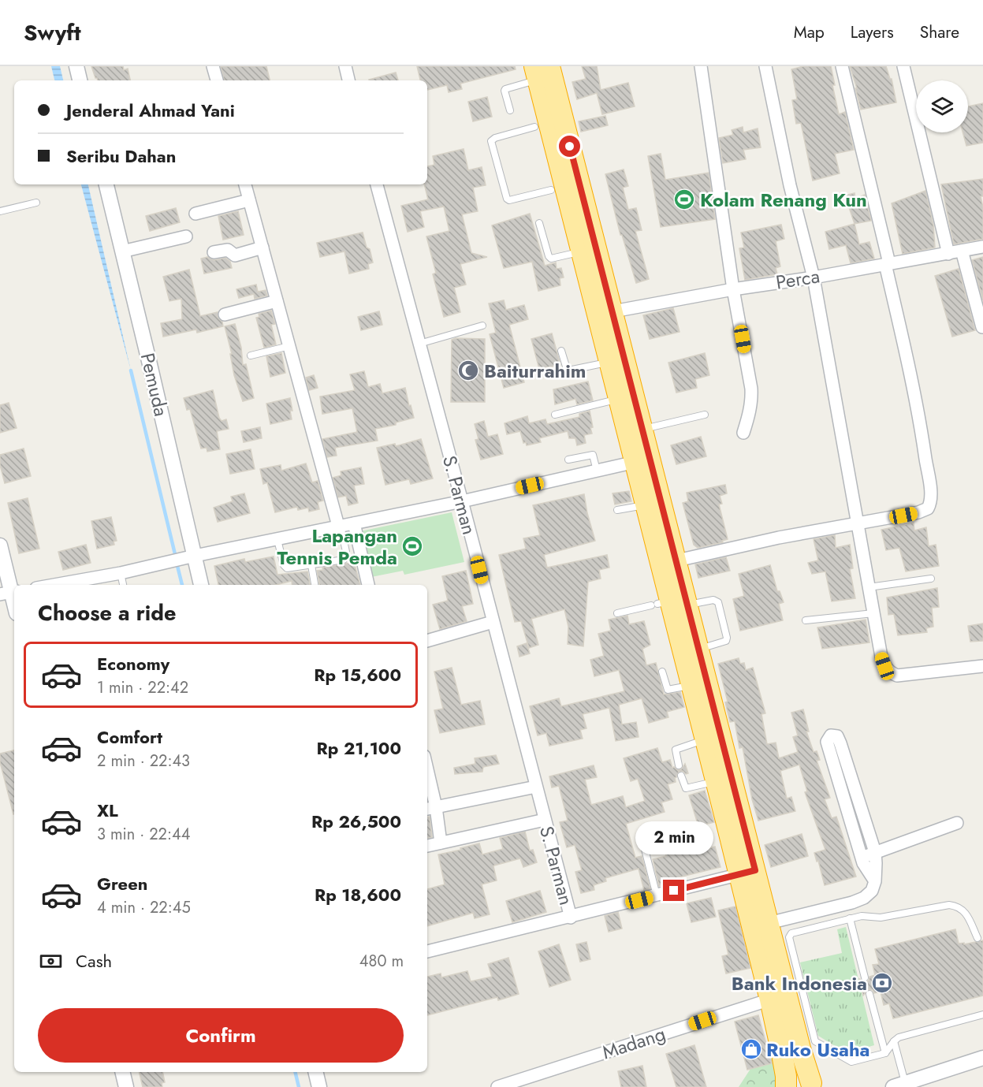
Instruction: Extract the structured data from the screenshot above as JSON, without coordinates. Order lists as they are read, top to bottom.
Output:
{
  "streets": {
    "street": [
      "Perca",
      "Pemuda",
      "S. Parman",
      "Madang"
    ]
  },
  "places": {
    "sports": ["Kolam Renang Kun", "Lapangan Tennis Pemda"],
    "mosque": ["Baiturrahim"],
    "bank": ["Bank Indonesia"],
    "shop": ["Ruko Usaha"]
  },
  "page": {
    "header": "Swyft",
    "nav": ["Map", "Layers", "Share"],
    "banner": ["Jenderal Ahmad Yani", "Seribu Dahan"],
    "heading": "Choose a ride",
    "list": [
      {
        "name": "Economy",
        "note": "1 min · 22:42",
        "value": "Rp 15,600"
      },
      {
        "name": "Comfort",
        "note": "2 min · 22:43",
        "value": "Rp 21,100"
      },
      {
        "name": "XL",
        "note": "3 min · 22:44",
        "value": "Rp 26,500"
      },
      {
        "name": "Green",
        "note": "4 min · 22:45",
        "value": "Rp 18,600"
      }
    ],
    "bubble": "2 min",
    "pay": ["Cash", "480 m"],
    "buttons": "Confirm"
  }
}
